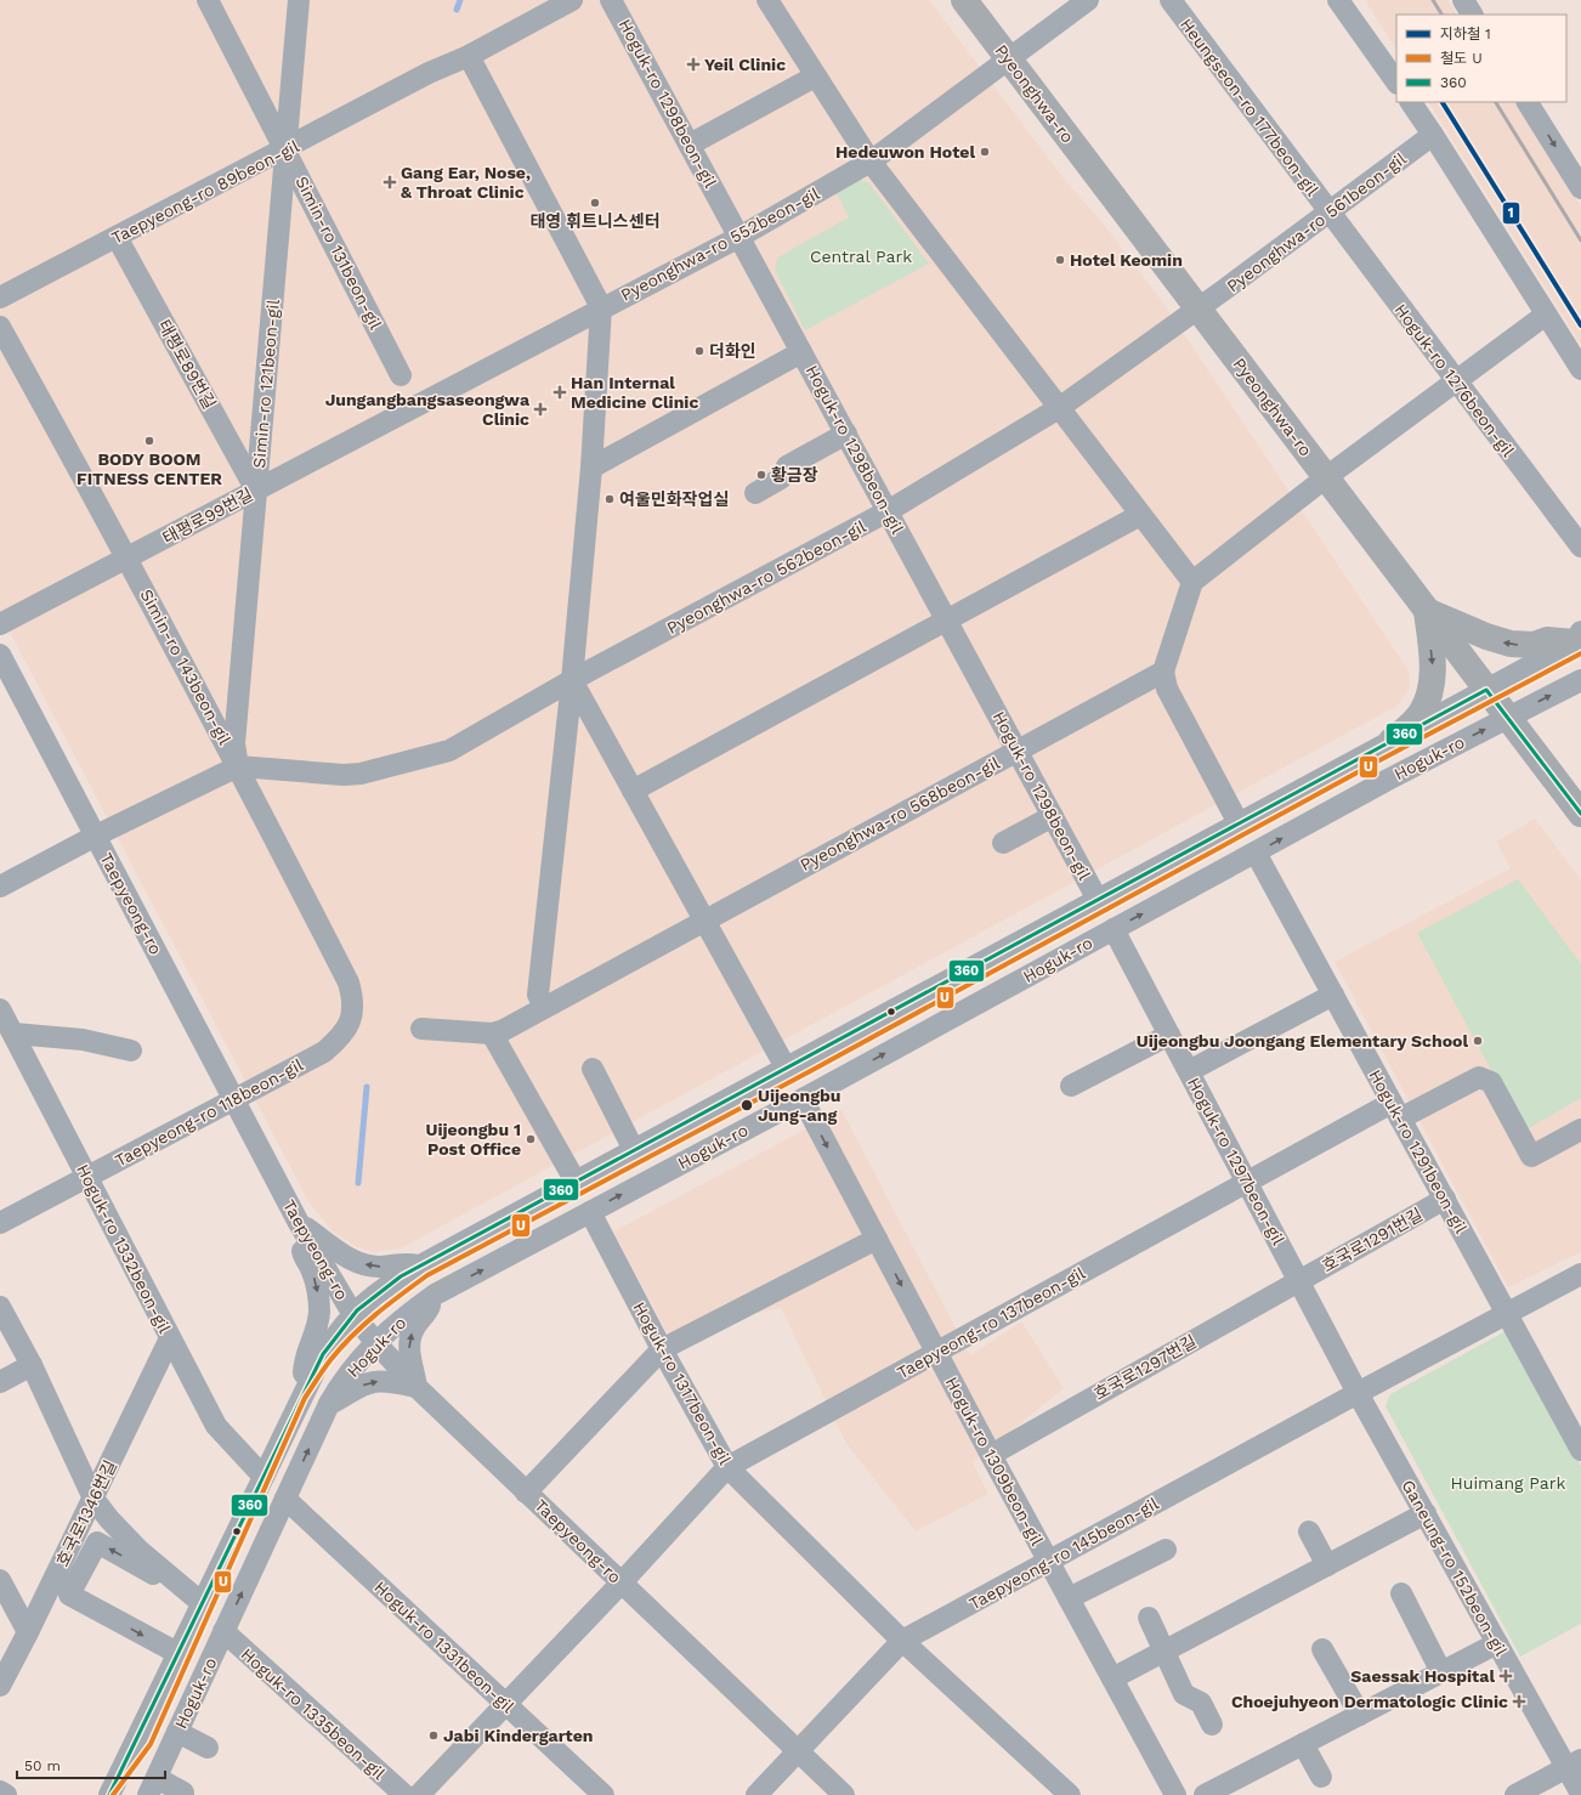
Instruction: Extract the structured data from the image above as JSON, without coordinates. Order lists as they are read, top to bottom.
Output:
{
  "streets": {
    "main road": ["Pyeonghwa-ro"],
    "street": [
      "Hoguk-ro 1298beon-gil",
      "Heungseon-ro 177beon-gil",
      "Taepyeong-ro 89beon-gil",
      "Pyeonghwa-ro 561beon-gil",
      "Pyeonghwa-ro 552beon-gil",
      "Simin-ro 131beon-gil",
      "태평로89번길",
      "Hoguk-ro 1276beon-gil",
      "Simin-ro 121beon-gil",
      "태평로99번길",
      "Pyeonghwa-ro 562beon-gil",
      "Simin-ro 143beon-gil",
      "Hoguk-ro",
      "Pyeonghwa-ro 568beon-gil",
      "Taepyeong-ro",
      "Taepyeong-ro 118beon-gil",
      "Hoguk-ro 1291beon-gil",
      "Hoguk-ro 1297beon-gil",
      "호국로1291번길",
      "Hoguk-ro 1332beon-gil",
      "Taepyeong-ro 137beon-gil",
      "호국로1297번길",
      "Hoguk-ro 1317beon-gil",
      "Hoguk-ro 1309beon-gil",
      "호국로1346번길",
      "Taepyeong-ro 145beon-gil",
      "Ganeung-ro 152beon-gil",
      "Hoguk-ro 1331beon-gil",
      "Hoguk-ro 1335beon-gil"
    ]
  },
  "crossings": [
    ["Pyeonghwa-ro", "Pyeonghwa-ro 561beon-gil"],
    ["Pyeonghwa-ro", "Pyeonghwa-ro 552beon-gil"],
    ["Pyeonghwa-ro", "Pyeonghwa-ro 562beon-gil"],
    ["Pyeonghwa-ro", "Hoguk-ro"],
    ["Hoguk-ro 1298beon-gil", "Pyeonghwa-ro 552beon-gil"],
    ["Hoguk-ro 1298beon-gil", "Pyeonghwa-ro 562beon-gil"],
    ["Hoguk-ro 1298beon-gil", "Hoguk-ro"],
    ["Hoguk-ro 1298beon-gil", "Pyeonghwa-ro 568beon-gil"],
    ["Heungseon-ro 177beon-gil", "Pyeonghwa-ro 561beon-gil"],
    ["Heungseon-ro 177beon-gil", "Hoguk-ro 1276beon-gil"],
    ["Taepyeong-ro 89beon-gil", "Simin-ro 131beon-gil"],
    ["Taepyeong-ro 89beon-gil", "태평로89번길"],
    ["Taepyeong-ro 89beon-gil", "Simin-ro 121beon-gil"],
    ["Pyeonghwa-ro 561beon-gil", "Hoguk-ro 1276beon-gil"],
    ["Pyeonghwa-ro 561beon-gil", "Pyeonghwa-ro 562beon-gil"],
    ["Pyeonghwa-ro 552beon-gil", "태평로99번길"],
    ["Simin-ro 131beon-gil", "Simin-ro 121beon-gil"],
    ["태평로89번길", "Simin-ro 121beon-gil"],
    ["태평로89번길", "태평로99번길"],
    ["Simin-ro 121beon-gil", "태평로99번길"],
    ["Simin-ro 121beon-gil", "Pyeonghwa-ro 562beon-gil"],
    ["Simin-ro 121beon-gil", "Simin-ro 143beon-gil"],
    ["태평로99번길", "Simin-ro 143beon-gil"],
    ["Pyeonghwa-ro 562beon-gil", "Simin-ro 143beon-gil"],
    ["Simin-ro 143beon-gil", "Taepyeong-ro 118beon-gil"],
    ["Hoguk-ro", "Taepyeong-ro"],
    ["Hoguk-ro", "Hoguk-ro 1291beon-gil"],
    ["Hoguk-ro", "Hoguk-ro 1297beon-gil"],
    ["Hoguk-ro", "Hoguk-ro 1332beon-gil"],
    ["Hoguk-ro", "Hoguk-ro 1317beon-gil"],
    ["Hoguk-ro", "Hoguk-ro 1309beon-gil"],
    ["Hoguk-ro", "Hoguk-ro 1331beon-gil"],
    ["Hoguk-ro", "Hoguk-ro 1335beon-gil"],
    ["Taepyeong-ro", "Taepyeong-ro 118beon-gil"],
    ["Taepyeong-ro", "Taepyeong-ro 137beon-gil"],
    ["Taepyeong-ro", "Taepyeong-ro 145beon-gil"],
    ["Taepyeong-ro 118beon-gil", "Hoguk-ro 1332beon-gil"],
    ["Hoguk-ro 1291beon-gil", "호국로1291번길"],
    ["Hoguk-ro 1291beon-gil", "Taepyeong-ro 137beon-gil"],
    ["Hoguk-ro 1291beon-gil", "Taepyeong-ro 145beon-gil"],
    ["Hoguk-ro 1297beon-gil", "호국로1291번길"],
    ["Hoguk-ro 1297beon-gil", "Taepyeong-ro 137beon-gil"],
    ["Hoguk-ro 1297beon-gil", "호국로1297번길"],
    ["Hoguk-ro 1297beon-gil", "Taepyeong-ro 145beon-gil"],
    ["Hoguk-ro 1297beon-gil", "Ganeung-ro 152beon-gil"],
    ["호국로1291번길", "호국로1297번길"],
    ["Hoguk-ro 1332beon-gil", "호국로1346번길"],
    ["Taepyeong-ro 137beon-gil", "Hoguk-ro 1317beon-gil"],
    ["Taepyeong-ro 137beon-gil", "Hoguk-ro 1309beon-gil"],
    ["Taepyeong-ro 137beon-gil", "Hoguk-ro 1331beon-gil"],
    ["호국로1297번길", "Hoguk-ro 1309beon-gil"],
    ["Hoguk-ro 1317beon-gil", "Taepyeong-ro 145beon-gil"],
    ["Hoguk-ro 1309beon-gil", "Taepyeong-ro 145beon-gil"],
    ["Taepyeong-ro 145beon-gil", "Ganeung-ro 152beon-gil"]
  ],
  "one_way": ["Hoguk-ro 1309beon-gil"],
  "parks": ["Central Park", "Huimang Park"],
  "places": {
    "health": [
      "Yeil Clinic",
      "Gang Ear, Nose, & Throat Clinic",
      "Han Internal Medicine Clinic",
      "Jungangbangsaseongwa Clinic",
      "Saessak Hospital",
      "Choejuhyeon Dermatologic Clinic"
    ],
    "other": [
      "Hedeuwon Hotel",
      "태영 휘트니스센터",
      "Hotel Keomin",
      "더화인",
      "BODY BOOM FITNESS CENTER",
      "황금장",
      "여울민화작업실",
      "Uijeongbu Joongang Elementary School",
      "Uijeongbu Jung-ang",
      "Uijeongbu 1 Post Office",
      "Jabi Kindergarten"
    ]
  },
  "lines": ["metro line 1", "rail line U", "transit line 360"],
  "legend": ["지하철 1", "철도 U", "360"],
  "scale_bar": "50 m"
}
